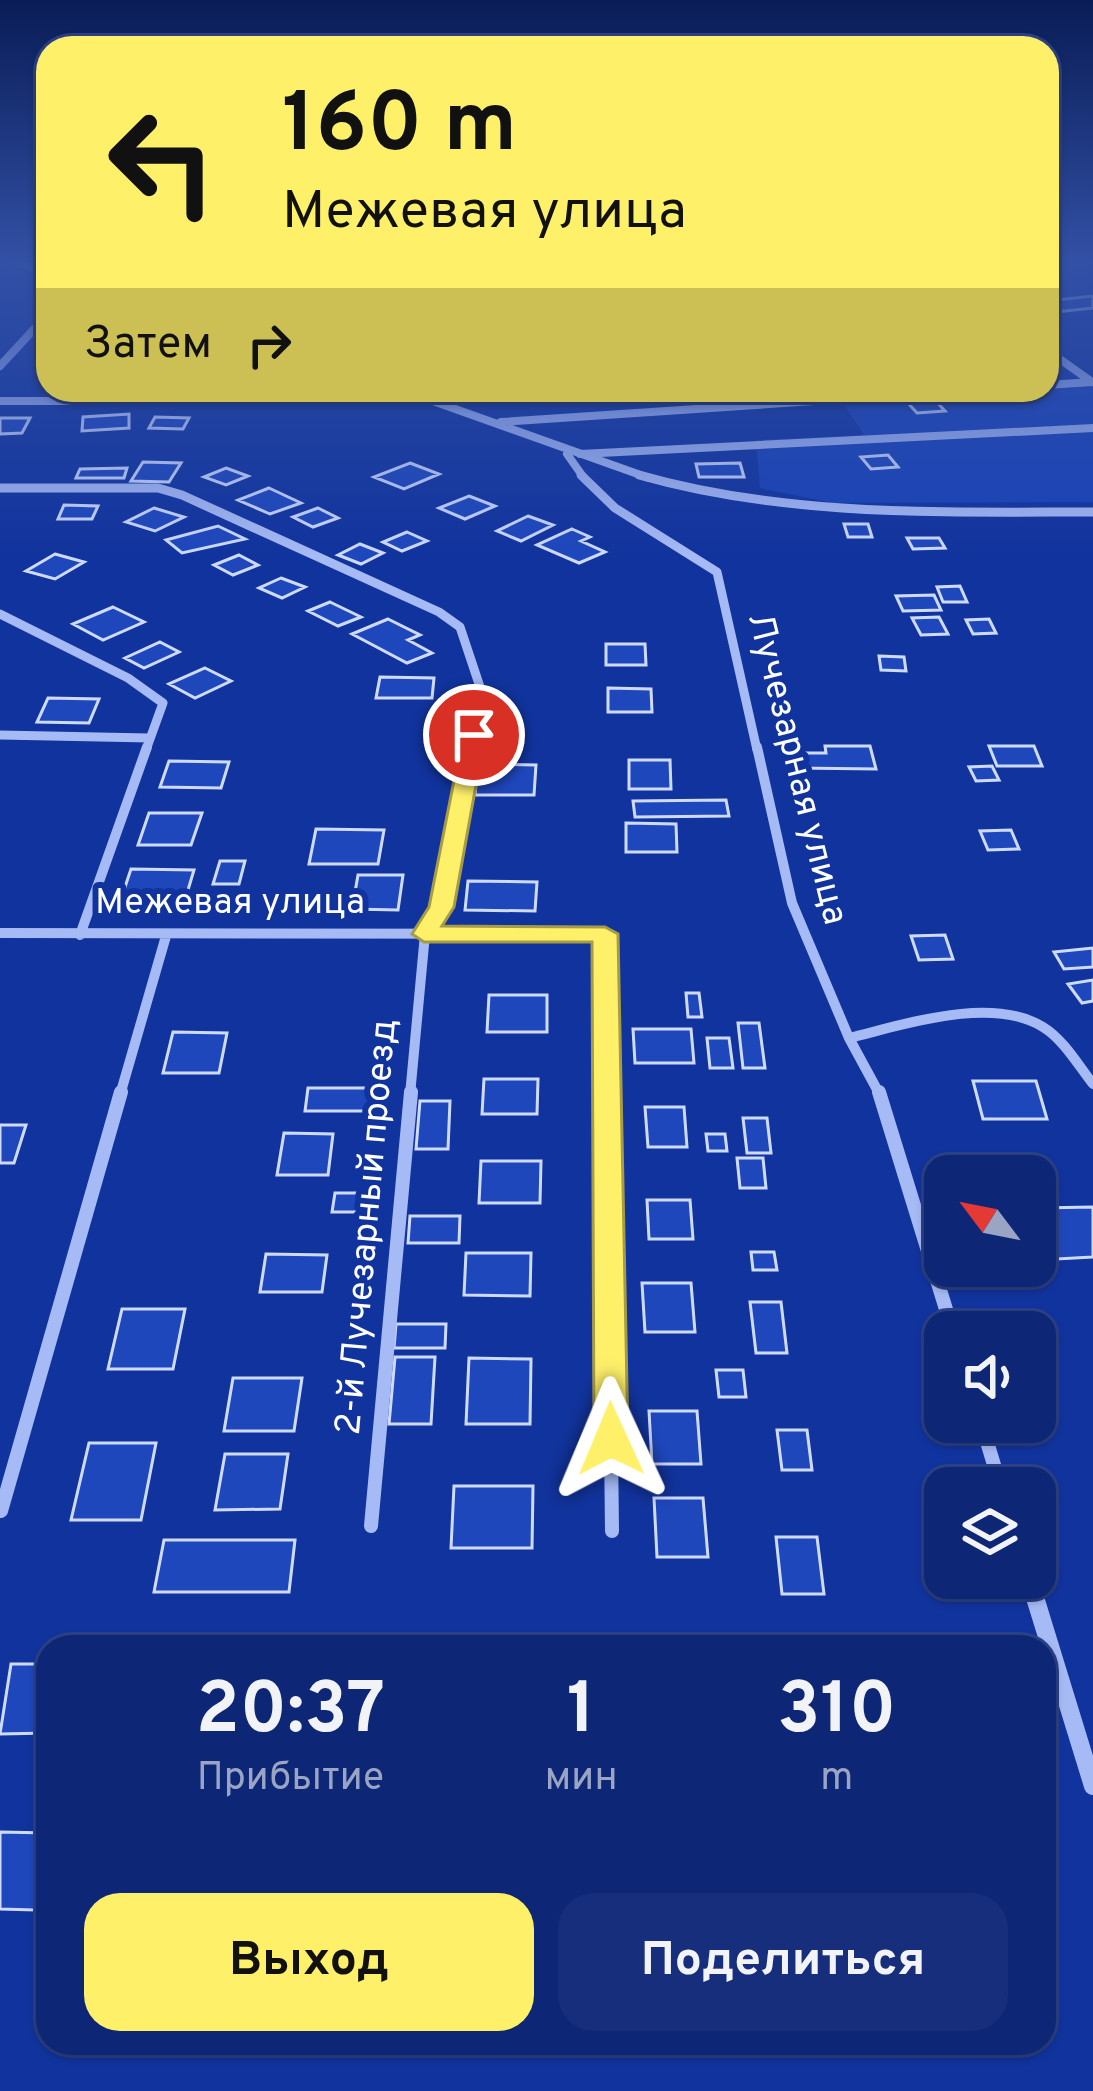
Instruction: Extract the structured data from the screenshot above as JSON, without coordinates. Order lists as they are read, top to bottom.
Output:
{
  "streets": {
    "street": ["Лучезарная улица", "Межевая улица", "2-й Лучезарный проезд"]
  },
  "crossings": [
    ["Межевая улица", "2-й Лучезарный проезд"]
  ],
  "north": "top left",
  "page": {
    "turn": ["160 m", "Межевая улица"],
    "then": "Затем",
    "eta": [
      "20:37",
      "Прибытие",
      "1",
      "мин",
      "310",
      "m"
    ],
    "buttons": ["Выход", "Поделиться"]
  }
}
